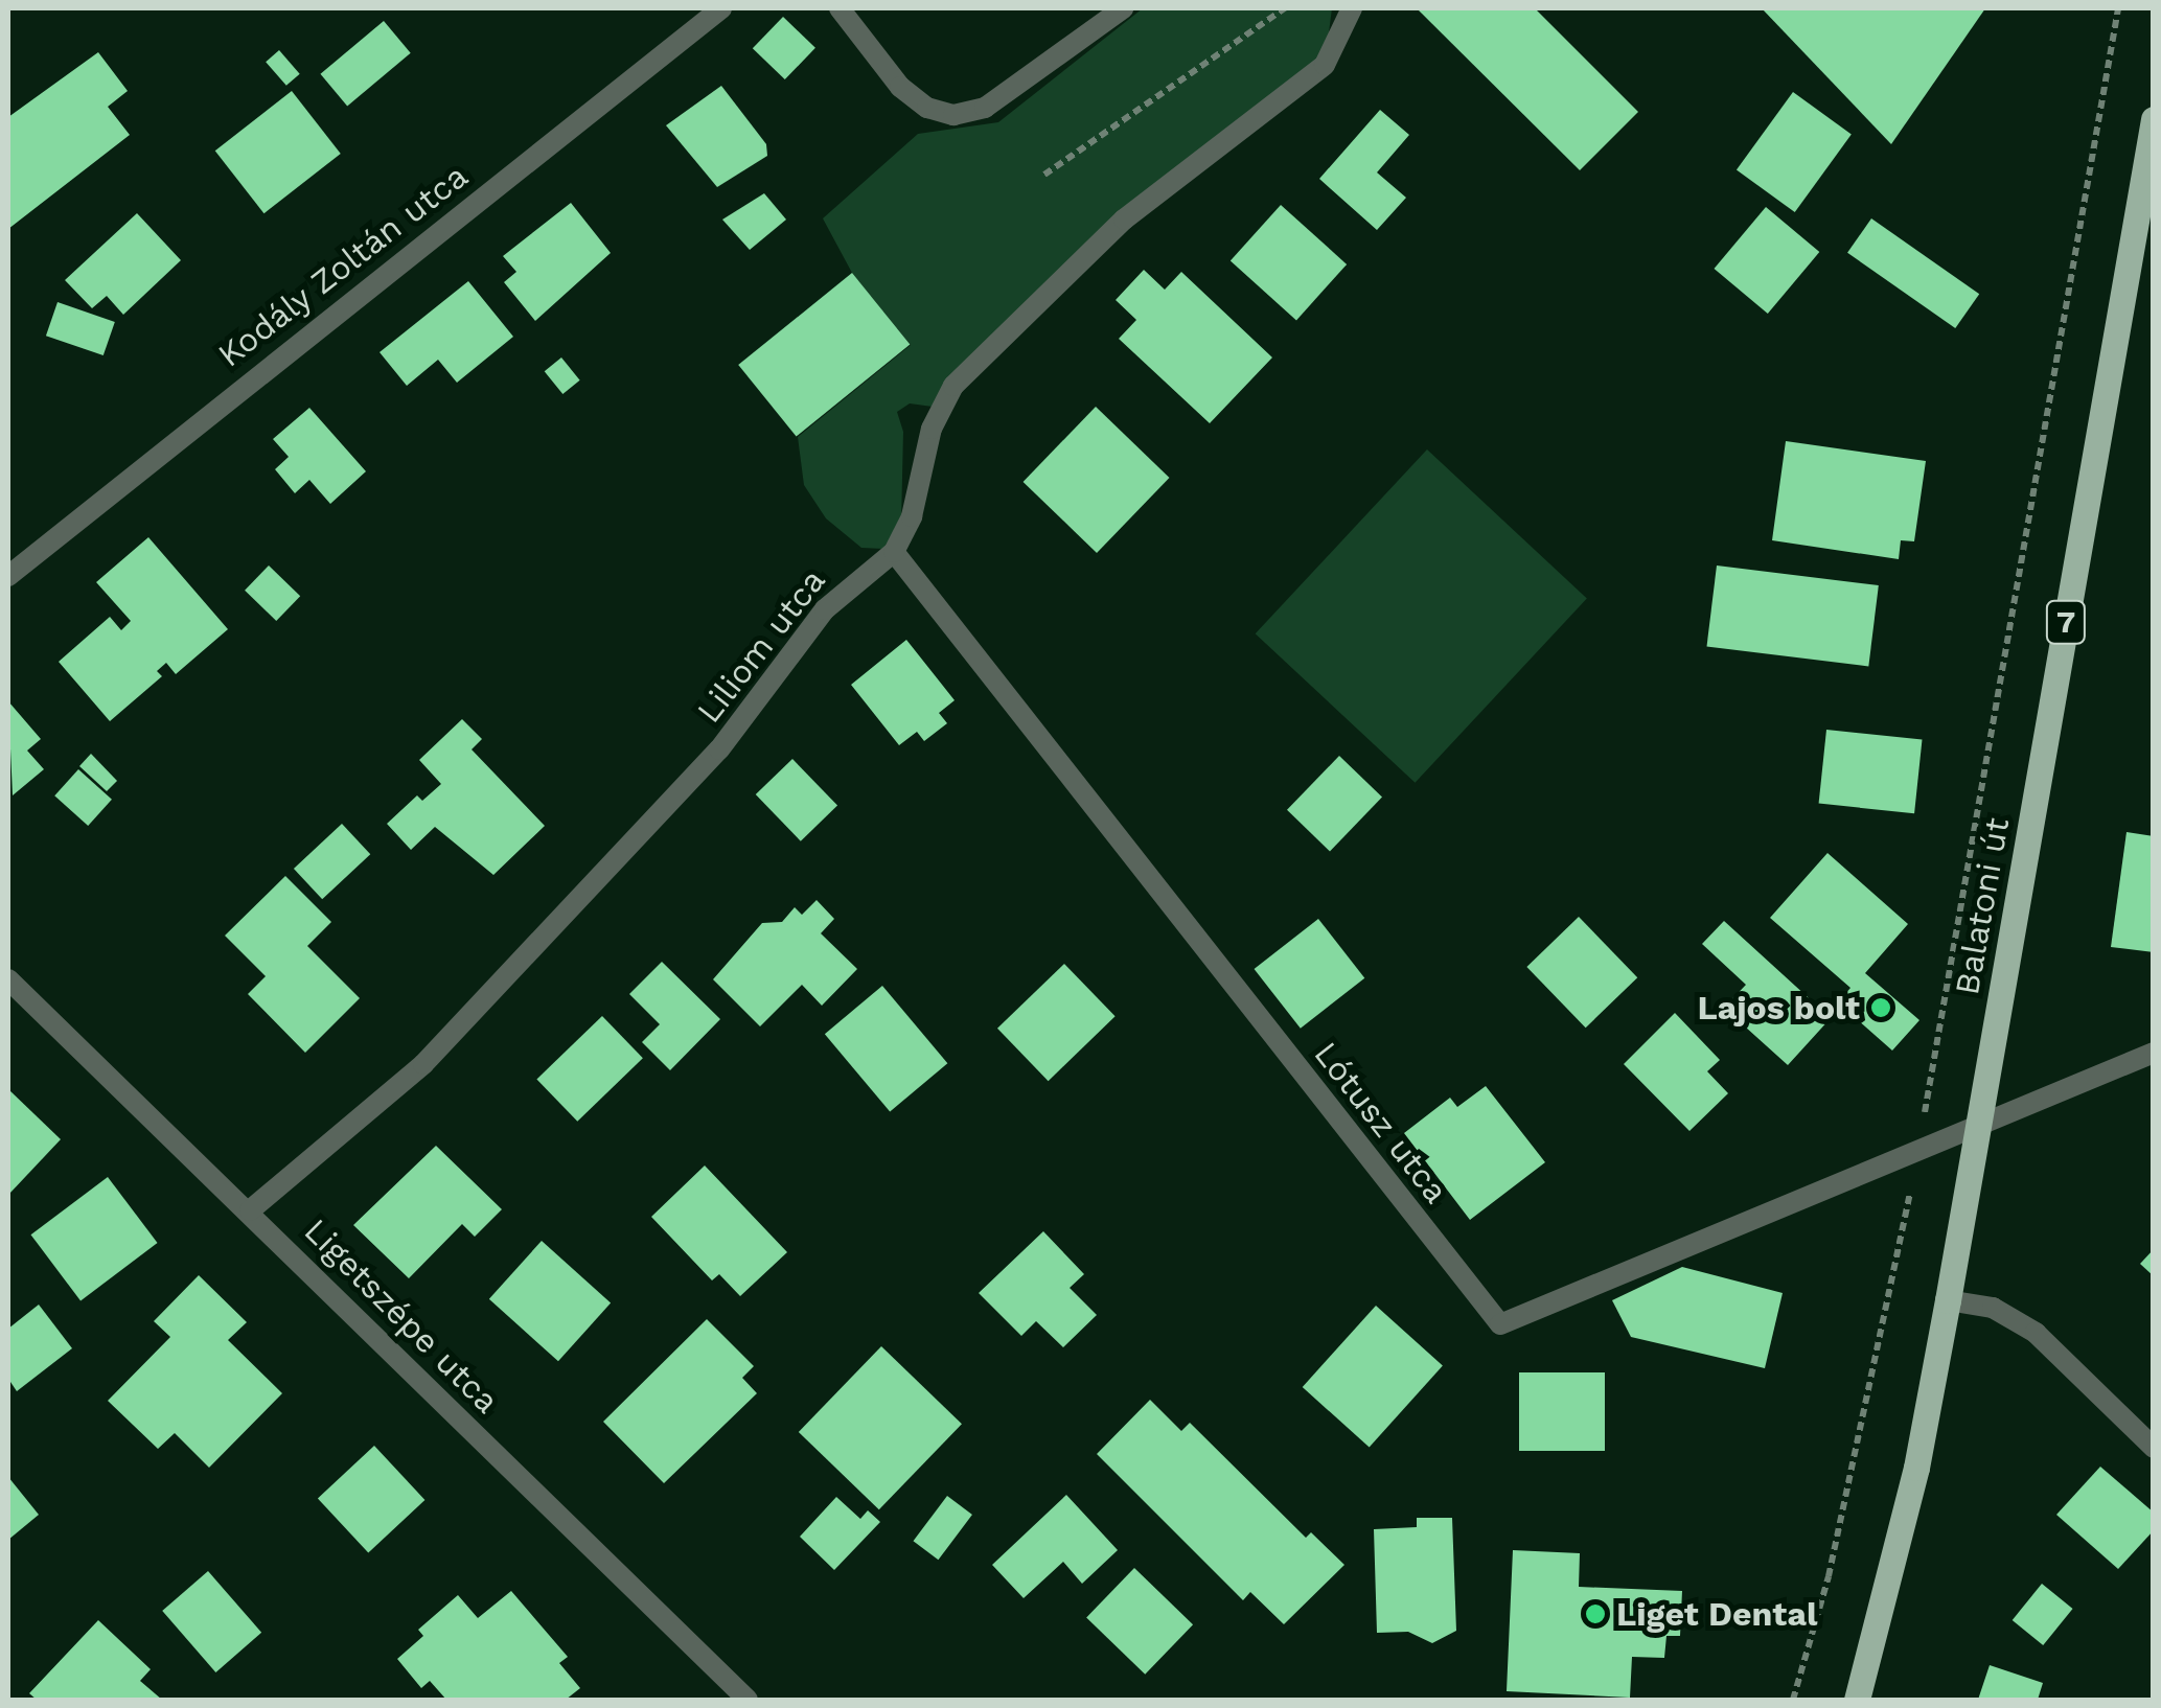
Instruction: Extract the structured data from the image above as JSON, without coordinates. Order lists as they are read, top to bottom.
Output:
{
  "streets": {
    "main road": ["7", "Balatoni út"],
    "street": [
      "Kodály Zoltán utca",
      "Liliom utca",
      "Lótusz utca",
      "Ligetszépe utca"
    ]
  },
  "crossings": [
    ["Liliom utca", "Lótusz utca"],
    ["Liliom utca", "Ligetszépe utca"],
    ["Balatoni út", "Lótusz utca"]
  ],
  "places": ["Lajos bolt", "Liget Dental"]
}
